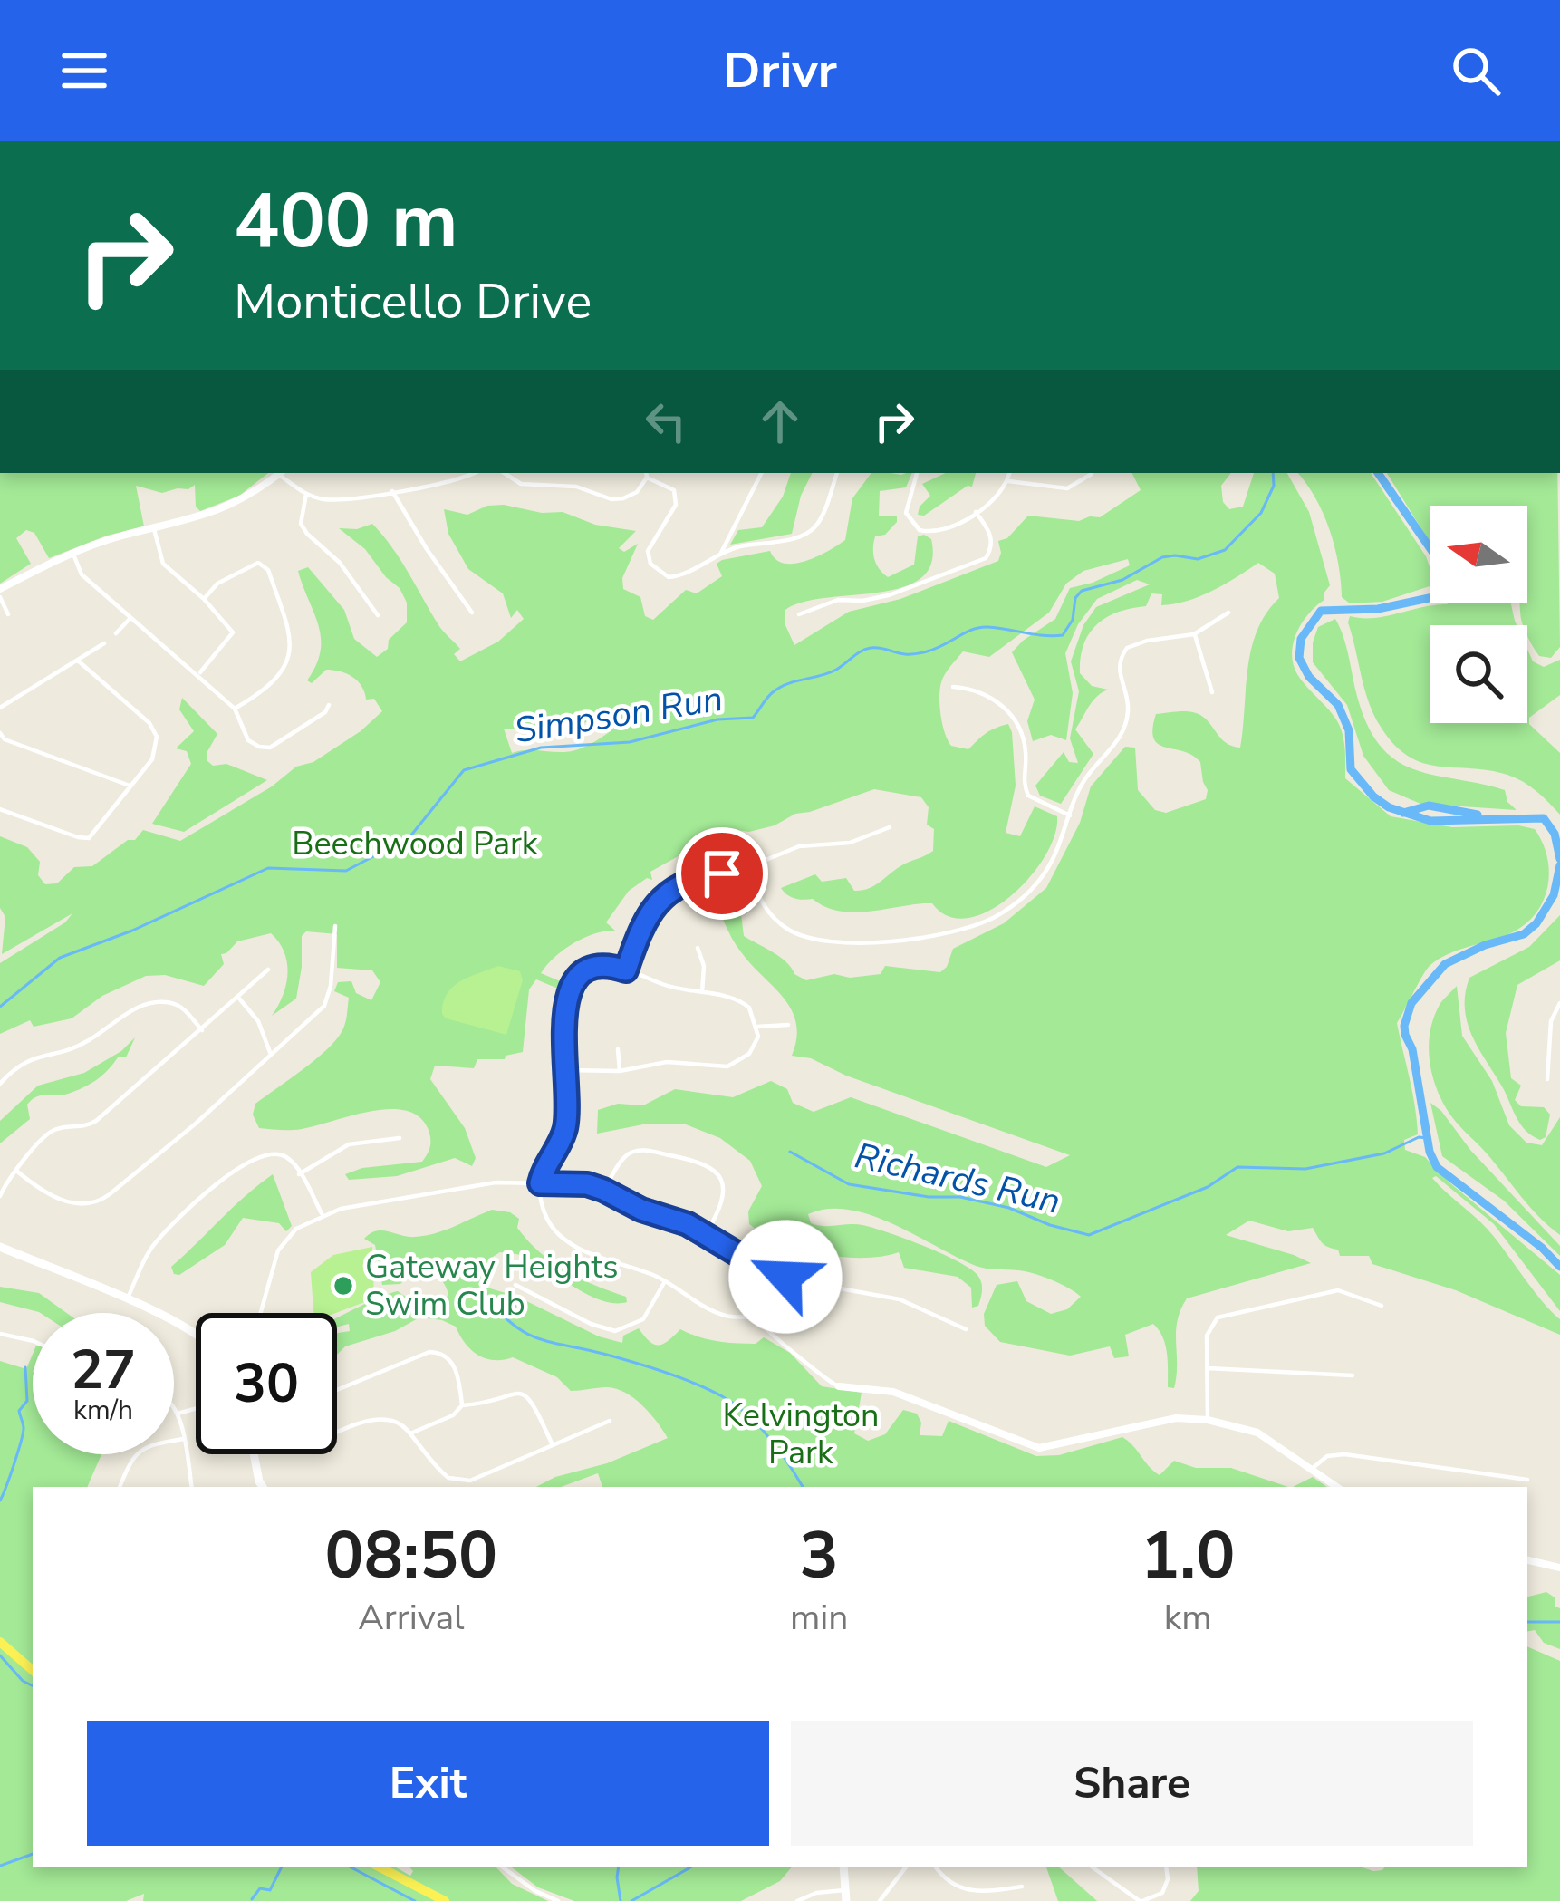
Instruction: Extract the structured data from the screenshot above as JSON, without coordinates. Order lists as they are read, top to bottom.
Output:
{
  "water": ["Simpson Run", "Richards Run"],
  "parks": ["Beechwood Park", "Kelvington Park"],
  "places": ["Gateway Heights Swim Club"],
  "north": "left",
  "page": {
    "header": "Drivr",
    "turn": ["400 m", "Monticello Drive"],
    "speed": "27 km/h",
    "limit": "30",
    "eta": [
      "08:50",
      "Arrival",
      "3",
      "min",
      "1.0",
      "km"
    ],
    "buttons": ["Exit", "Share"]
  }
}
